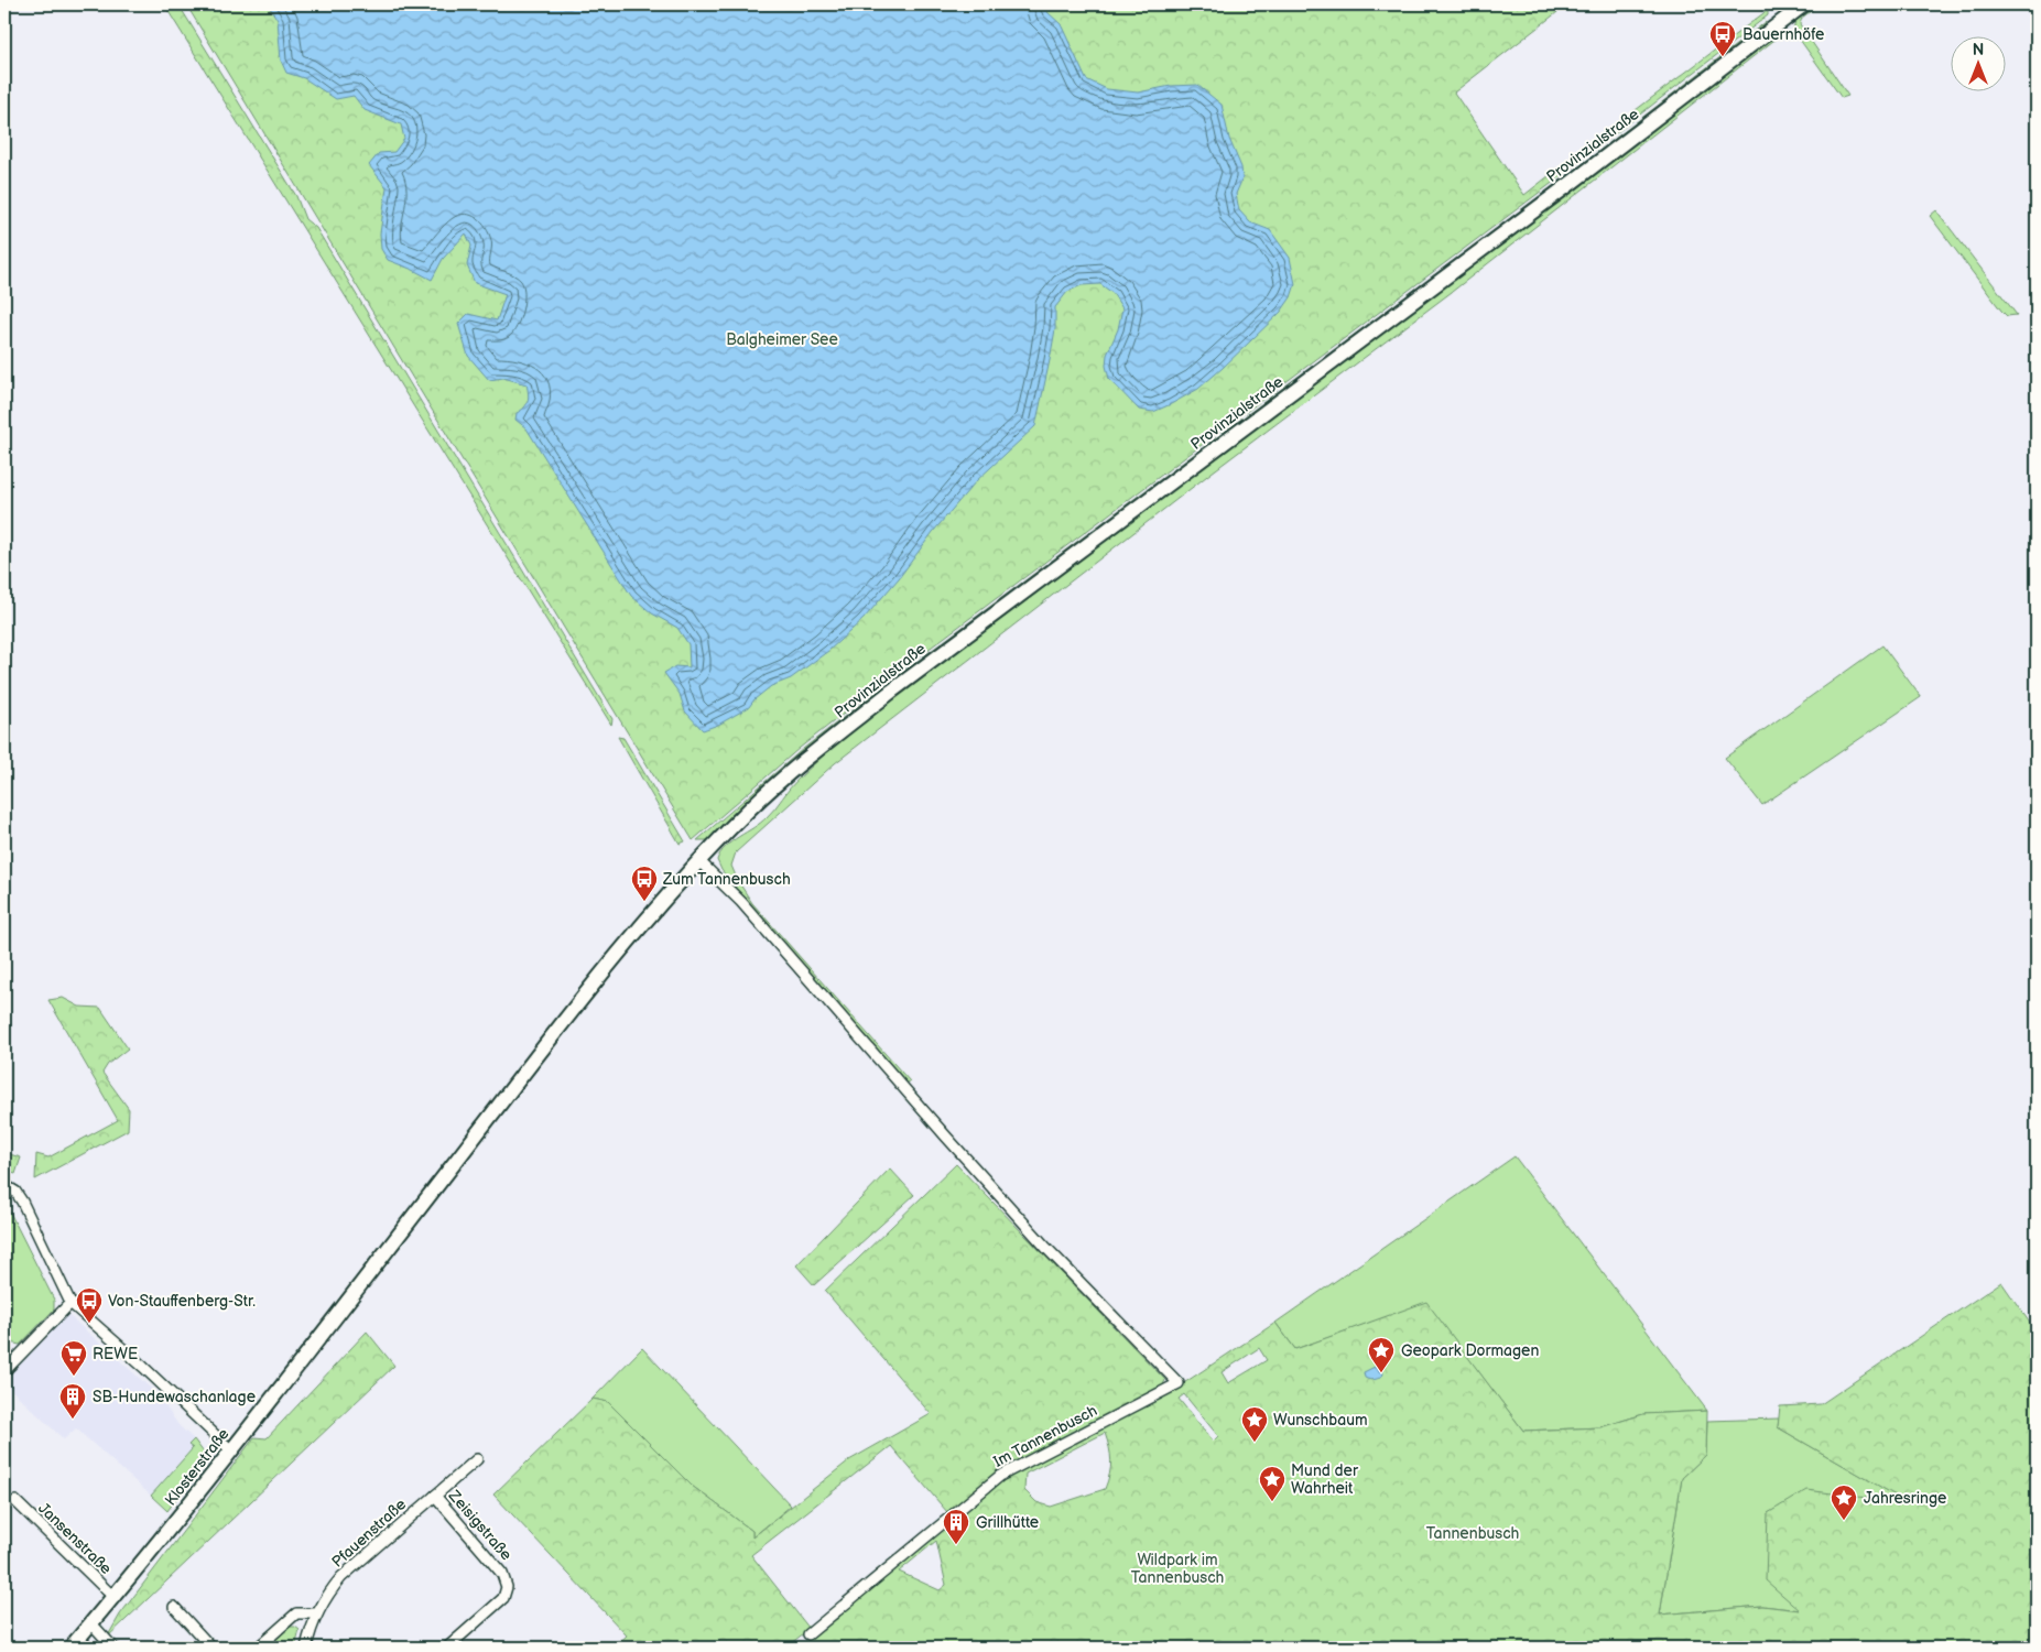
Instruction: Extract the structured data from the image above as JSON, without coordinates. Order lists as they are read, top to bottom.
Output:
{
  "streets": {
    "main road": ["Provinzialstraße", "Klosterstraße"],
    "street": [
      "Im Tannenbusch",
      "Zeisigstraße",
      "Pfauenstraße",
      "Jansenstraße"
    ]
  },
  "crossings": [
    ["Provinzialstraße", "Im Tannenbusch"],
    ["Provinzialstraße", "Klosterstraße"],
    ["Klosterstraße", "Jansenstraße"],
    ["Zeisigstraße", "Pfauenstraße"]
  ],
  "parks": ["Balgheimer See", "Tannenbusch", "Wildpark im Tannenbusch"],
  "places": {
    "bus stop": ["Bauernhöfe", "Zum Tannenbusch", "Von-Stauffenberg-Str."],
    "place": [
      "Geopark Dormagen",
      "Wunschbaum",
      "Mund der Wahrheit",
      "Jahresringe"
    ],
    "supermarket": ["REWE"],
    "building": ["SB-Hundewaschanlage", "Grillhütte"]
  },
  "north": "top"
}
